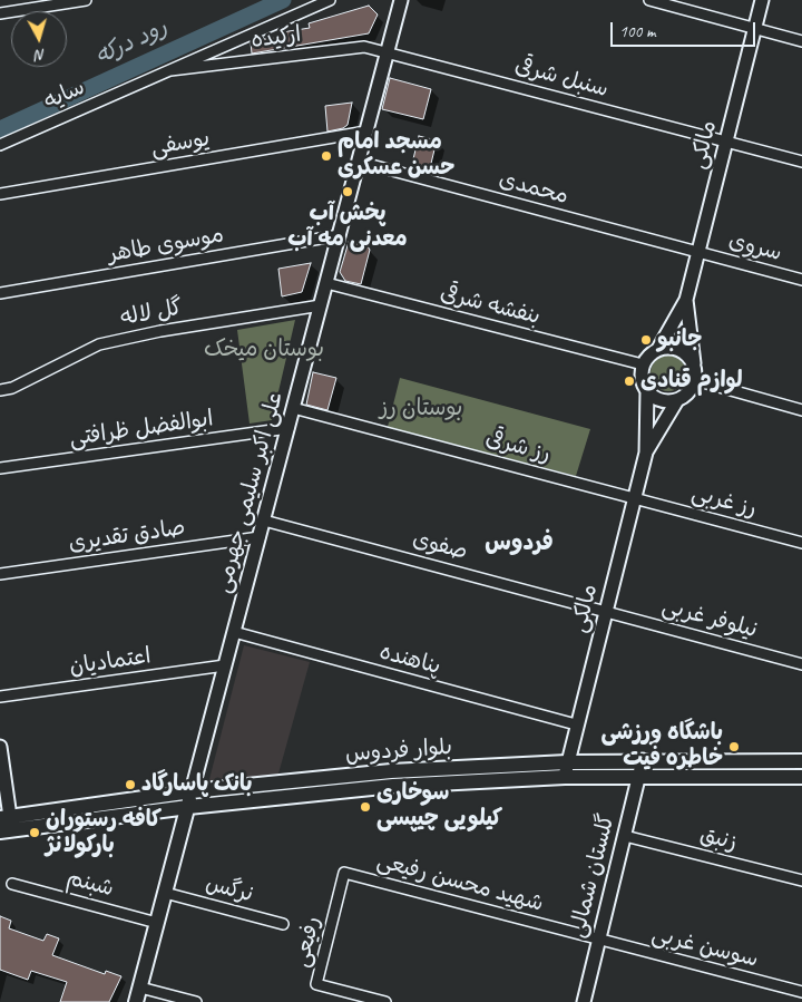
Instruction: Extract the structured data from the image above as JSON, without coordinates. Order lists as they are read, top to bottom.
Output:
{
  "streets": {
    "main road": ["بلوار فردوس"],
    "street": [
      "ارکیده",
      "سنبل شرقی",
      "سایه",
      "یوسفی",
      "مالکی",
      "محمدی",
      "موسوی طاهر",
      "سروی",
      "بنفشه شرقی",
      "گل لاله",
      "ابوالفضل ظرافتی",
      "رز شرقی",
      "علی اکبر سلیمی جهرمی",
      "رز غربی",
      "صادق تقدیری",
      "صفوی",
      "نیلوفر غربی",
      "پناهنده",
      "اعتمادیان",
      "زنبق",
      "گلستان شمالی",
      "شهید محسن رفیعی",
      "شبنم",
      "نرگس",
      "رفیعی",
      "سوسن غربی"
    ]
  },
  "crossings": [
    ["ارکیده", "سنبل شرقی"],
    ["ارکیده", "سایه"],
    ["ارکیده", "علی اکبر سلیمی جهرمی"],
    ["سنبل شرقی", "مالکی"],
    ["سنبل شرقی", "علی اکبر سلیمی جهرمی"],
    ["یوسفی", "علی اکبر سلیمی جهرمی"],
    ["مالکی", "محمدی"],
    ["مالکی", "سروی"],
    ["مالکی", "بنفشه شرقی"],
    ["مالکی", "رز شرقی"],
    ["مالکی", "رز غربی"],
    ["مالکی", "صفوی"],
    ["مالکی", "نیلوفر غربی"],
    ["مالکی", "پناهنده"],
    ["مالکی", "بلوار فردوس"],
    ["محمدی", "سروی"],
    ["محمدی", "علی اکبر سلیمی جهرمی"],
    ["موسوی طاهر", "علی اکبر سلیمی جهرمی"],
    ["بنفشه شرقی", "علی اکبر سلیمی جهرمی"],
    ["گل لاله", "علی اکبر سلیمی جهرمی"],
    ["ابوالفضل ظرافتی", "علی اکبر سلیمی جهرمی"],
    ["رز شرقی", "علی اکبر سلیمی جهرمی"],
    ["رز شرقی", "رز غربی"],
    ["علی اکبر سلیمی جهرمی", "صادق تقدیری"],
    ["علی اکبر سلیمی جهرمی", "صفوی"],
    ["علی اکبر سلیمی جهرمی", "پناهنده"],
    ["علی اکبر سلیمی جهرمی", "اعتمادیان"],
    ["علی اکبر سلیمی جهرمی", "بلوار فردوس"],
    ["صفوی", "نیلوفر غربی"],
    ["بلوار فردوس", "گلستان شمالی"],
    ["زنبق", "گلستان شمالی"],
    ["گلستان شمالی", "شهید محسن رفیعی"],
    ["گلستان شمالی", "سوسن غربی"],
    ["شهید محسن رفیعی", "رفیعی"],
    ["شهید محسن رفیعی", "سوسن غربی"]
  ],
  "districts": ["فردوس"],
  "water": ["رود درکه"],
  "parks": ["بوستان میخک", "بوستان رز"],
  "places": [
    "مسجد امام حسن عسکری",
    "پخش آب معدنی مه آب",
    "جانبو",
    "لوازم قنادی",
    "باشگاه ورزشی خاطره فیت",
    "بانک پاسارگاد",
    "سوخاری كيلويی چيپسی",
    "کافه رستوران بارکولانژ"
  ],
  "scale_bar": "100 m",
  "north": "bottom"
}
